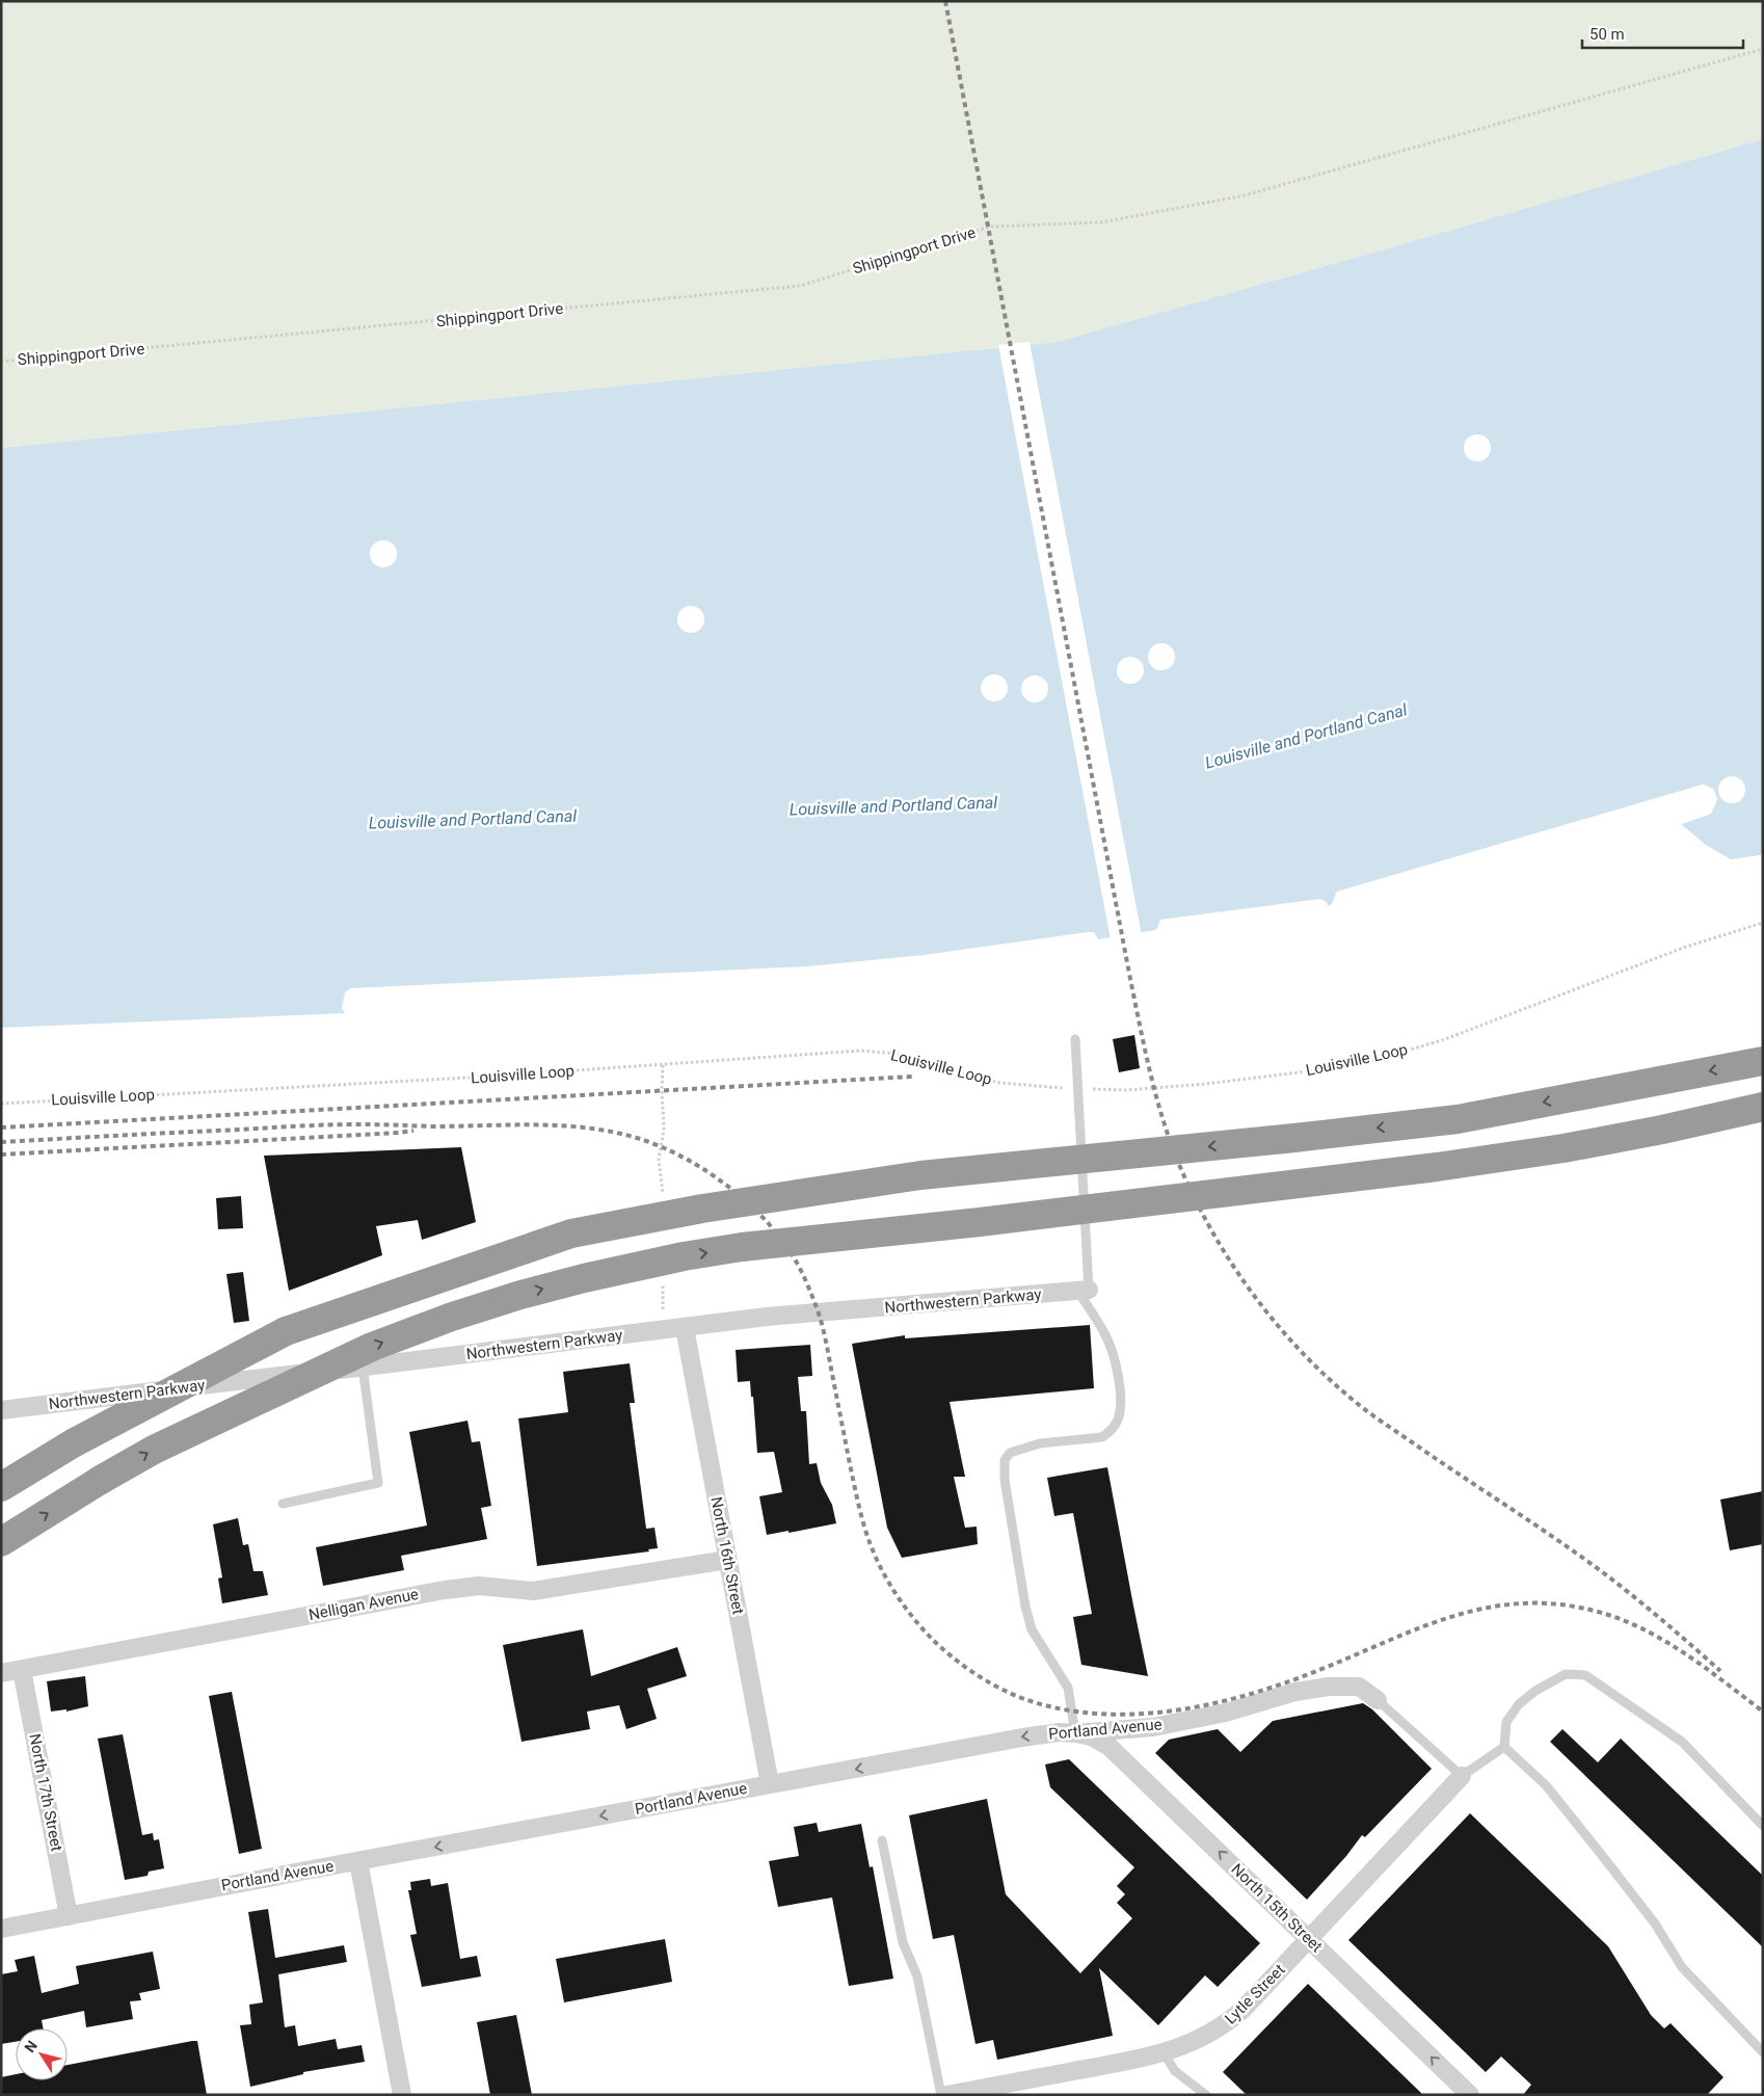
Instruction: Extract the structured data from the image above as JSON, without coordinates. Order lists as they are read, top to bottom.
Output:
{
  "streets": {
    "street": [
      "Northwestern Parkway",
      "North 16th Street",
      "Nelligan Avenue",
      "Portland Avenue",
      "North 17th Street",
      "North 15th Street",
      "Lytle Street"
    ],
    "path": ["Shippingport Drive", "Louisville Loop"]
  },
  "crossings": [
    ["Northwestern Parkway", "North 16th Street"],
    ["North 16th Street", "Nelligan Avenue"],
    ["North 16th Street", "Portland Avenue"],
    ["Nelligan Avenue", "North 17th Street"],
    ["Portland Avenue", "North 17th Street"],
    ["Portland Avenue", "North 15th Street"],
    ["North 15th Street", "Lytle Street"]
  ],
  "one_way": ["Portland Avenue", "North 15th Street"],
  "water": ["Louisville and Portland Canal"],
  "scale_bar": "50 m",
  "north": "top left"
}
